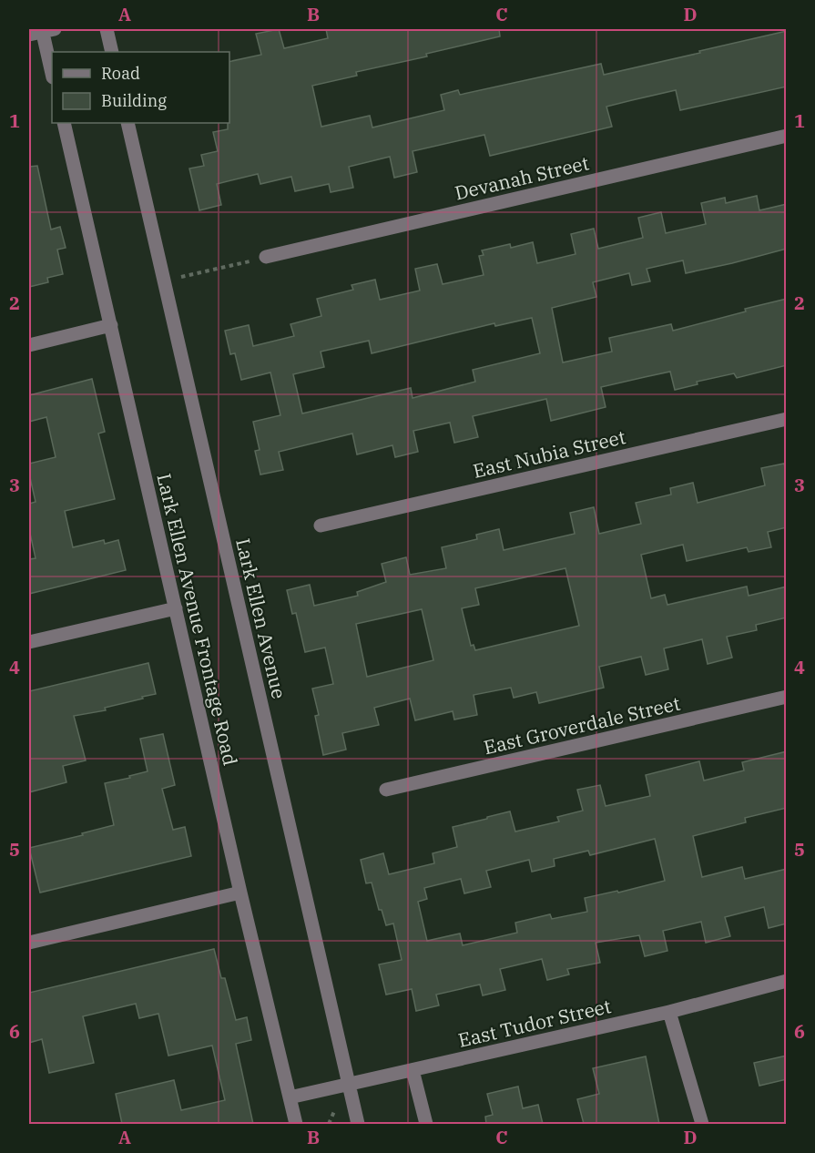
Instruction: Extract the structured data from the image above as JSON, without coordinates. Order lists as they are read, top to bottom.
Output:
{
  "streets": {
    "street": [
      "Devanah Street",
      "East Nubia Street",
      "Lark Ellen Avenue",
      "Lark Ellen Avenue Frontage Road",
      "East Groverdale Street",
      "East Tudor Street"
    ]
  },
  "crossings": [
    ["Lark Ellen Avenue", "East Tudor Street"],
    ["Lark Ellen Avenue Frontage Road", "East Tudor Street"]
  ],
  "legend": ["Road", "Building"],
  "grid": {
    "columns": [
      "A",
      "B",
      "C",
      "D"
    ],
    "rows": [
      "1",
      "2",
      "3",
      "4",
      "5",
      "6"
    ]
  }
}
